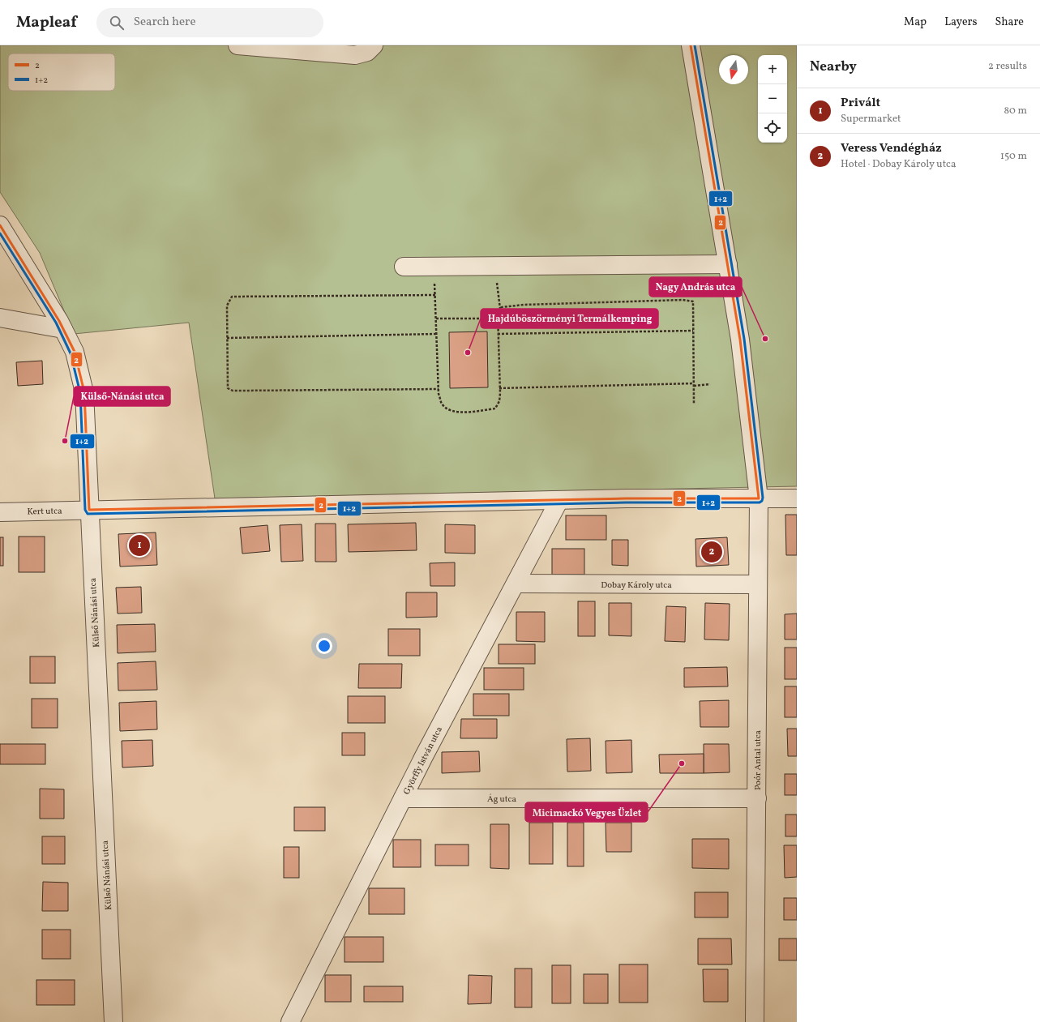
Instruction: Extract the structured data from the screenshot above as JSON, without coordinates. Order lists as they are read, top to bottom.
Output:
{
  "streets": {
    "street": [
      "Kert utca",
      "Dobay Károly utca",
      "Külső Nánási utca",
      "Györffy István utca",
      "Poór Antal utca",
      "Ág utca"
    ]
  },
  "crossings": [
    ["Kert utca", "Külső Nánási utca"],
    ["Kert utca", "Györffy István utca"],
    ["Kert utca", "Poór Antal utca"],
    ["Dobay Károly utca", "Györffy István utca"],
    ["Dobay Károly utca", "Poór Antal utca"],
    ["Györffy István utca", "Ág utca"],
    ["Poór Antal utca", "Ág utca"]
  ],
  "places": [
    "Nagy András utca",
    "Hajdúböszörményi Termálkemping",
    "Külső-Nánási utca",
    "Micimackó Vegyes Üzlet"
  ],
  "lines": ["transit line 2", "transit line 1+2"],
  "legend": ["2", "1+2"],
  "north": "bottom",
  "page": {
    "header": "Mapleaf",
    "search": "Search here",
    "nav": ["Map", "Layers", "Share"],
    "heading": ["Nearby", "2 results"],
    "map_buttons": ["+", "−"],
    "list": [
      {
        "mark": "1",
        "name": "Privált",
        "note": "Supermarket",
        "value": "80 m"
      },
      {
        "mark": "2",
        "name": "Veress Vendégház",
        "note": "Hotel · Dobay Károly utca",
        "value": "150 m"
      }
    ],
    "pins": ["1", "2"]
  }
}
